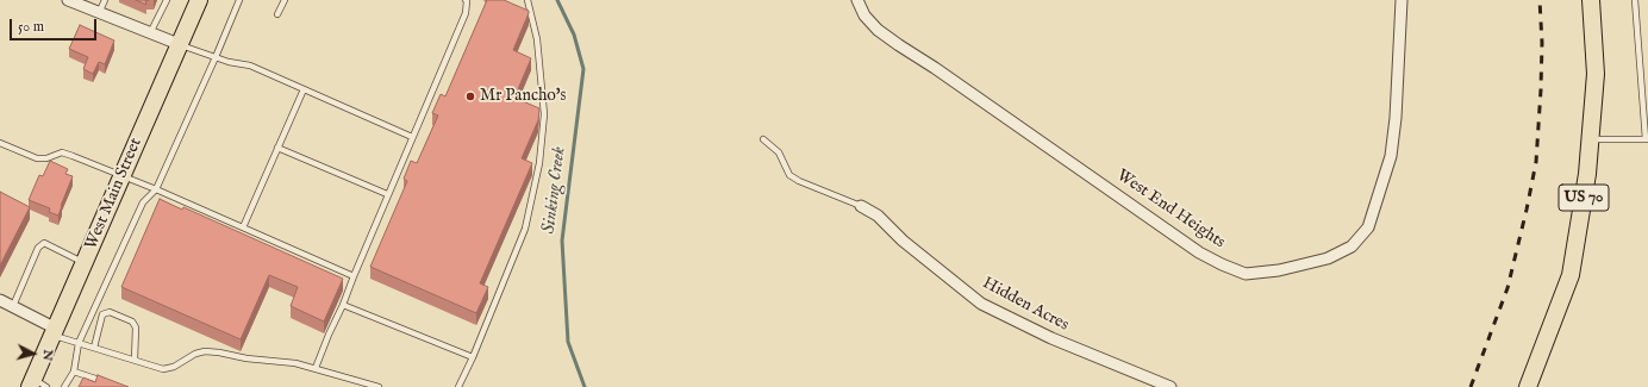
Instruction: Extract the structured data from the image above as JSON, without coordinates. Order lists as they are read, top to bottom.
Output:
{
  "streets": {
    "main road": ["West Main Street", "US 70"],
    "street": ["West End Heights", "Hidden Acres"]
  },
  "water": ["Sinking Creek"],
  "places": ["Mr Pancho's"],
  "scale_bar": "50 m",
  "north": "right"
}
